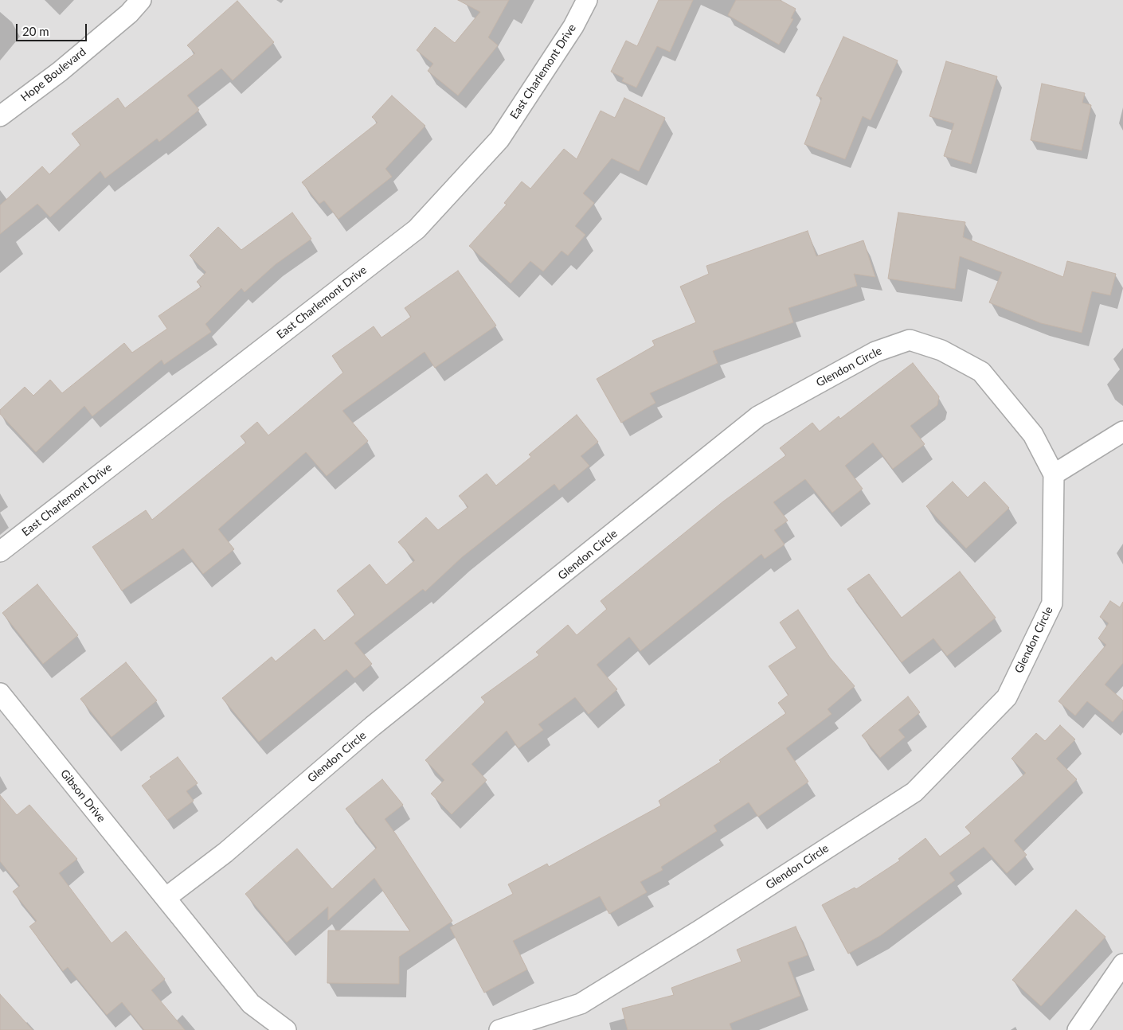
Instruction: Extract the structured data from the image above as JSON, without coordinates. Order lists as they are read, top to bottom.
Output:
{
  "streets": {
    "street": [
      "East Charlemont Drive",
      "Hope Boulevard",
      "Glendon Circle",
      "Gibson Drive"
    ]
  },
  "crossings": [
    ["Glendon Circle", "Gibson Drive"]
  ],
  "scale_bar": "20 m"
}
